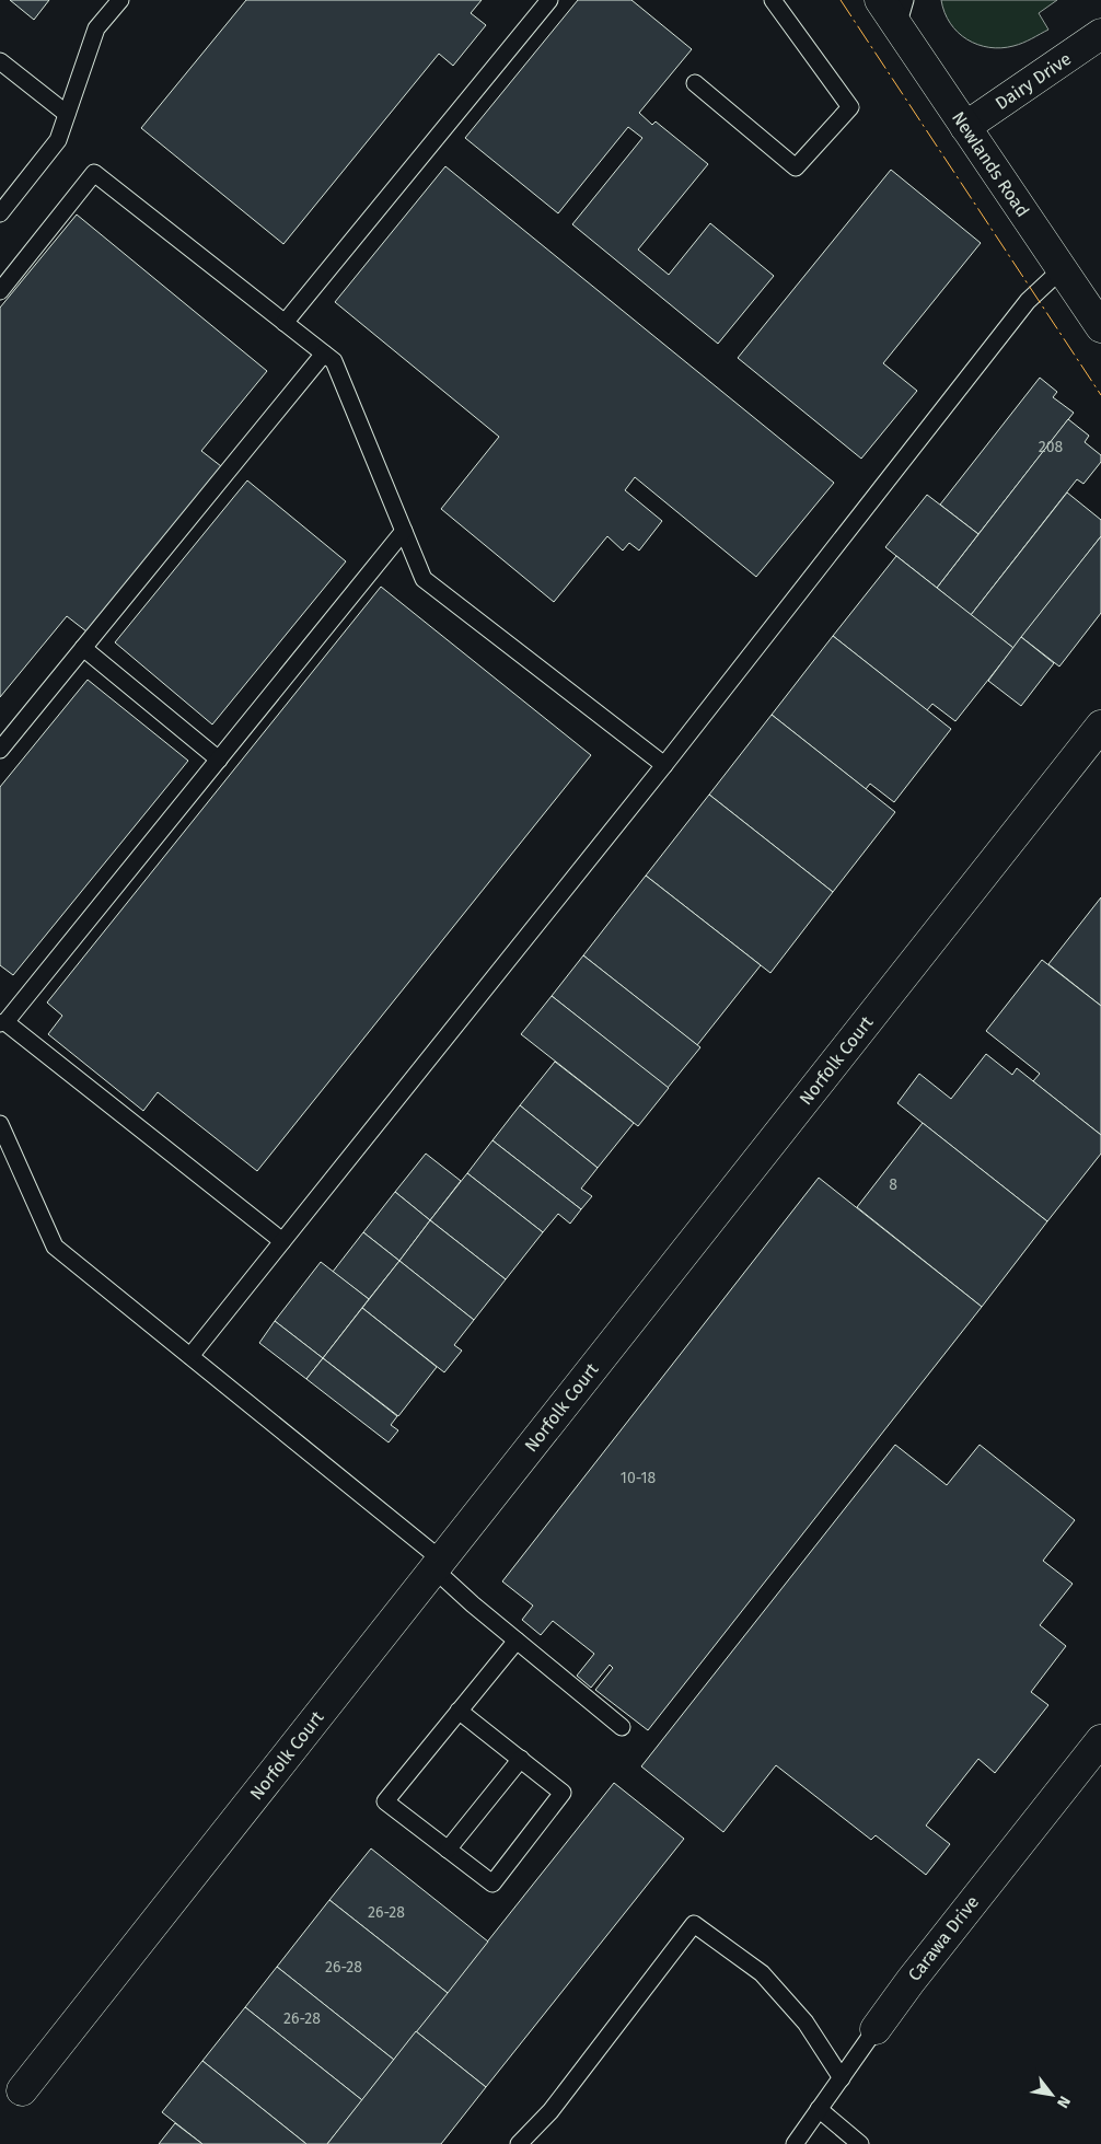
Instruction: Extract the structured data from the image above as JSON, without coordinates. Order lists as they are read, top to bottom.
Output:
{
  "streets": {
    "street": [
      "Dairy Drive",
      "Newlands Road",
      "Norfolk Court",
      "Carawa Drive"
    ]
  },
  "crossings": [
    ["Dairy Drive", "Newlands Road"]
  ],
  "house_numbers": [
    "208",
    "8",
    "10-18",
    "26-28",
    "26-28",
    "26-28"
  ],
  "north": "bottom right"
}
